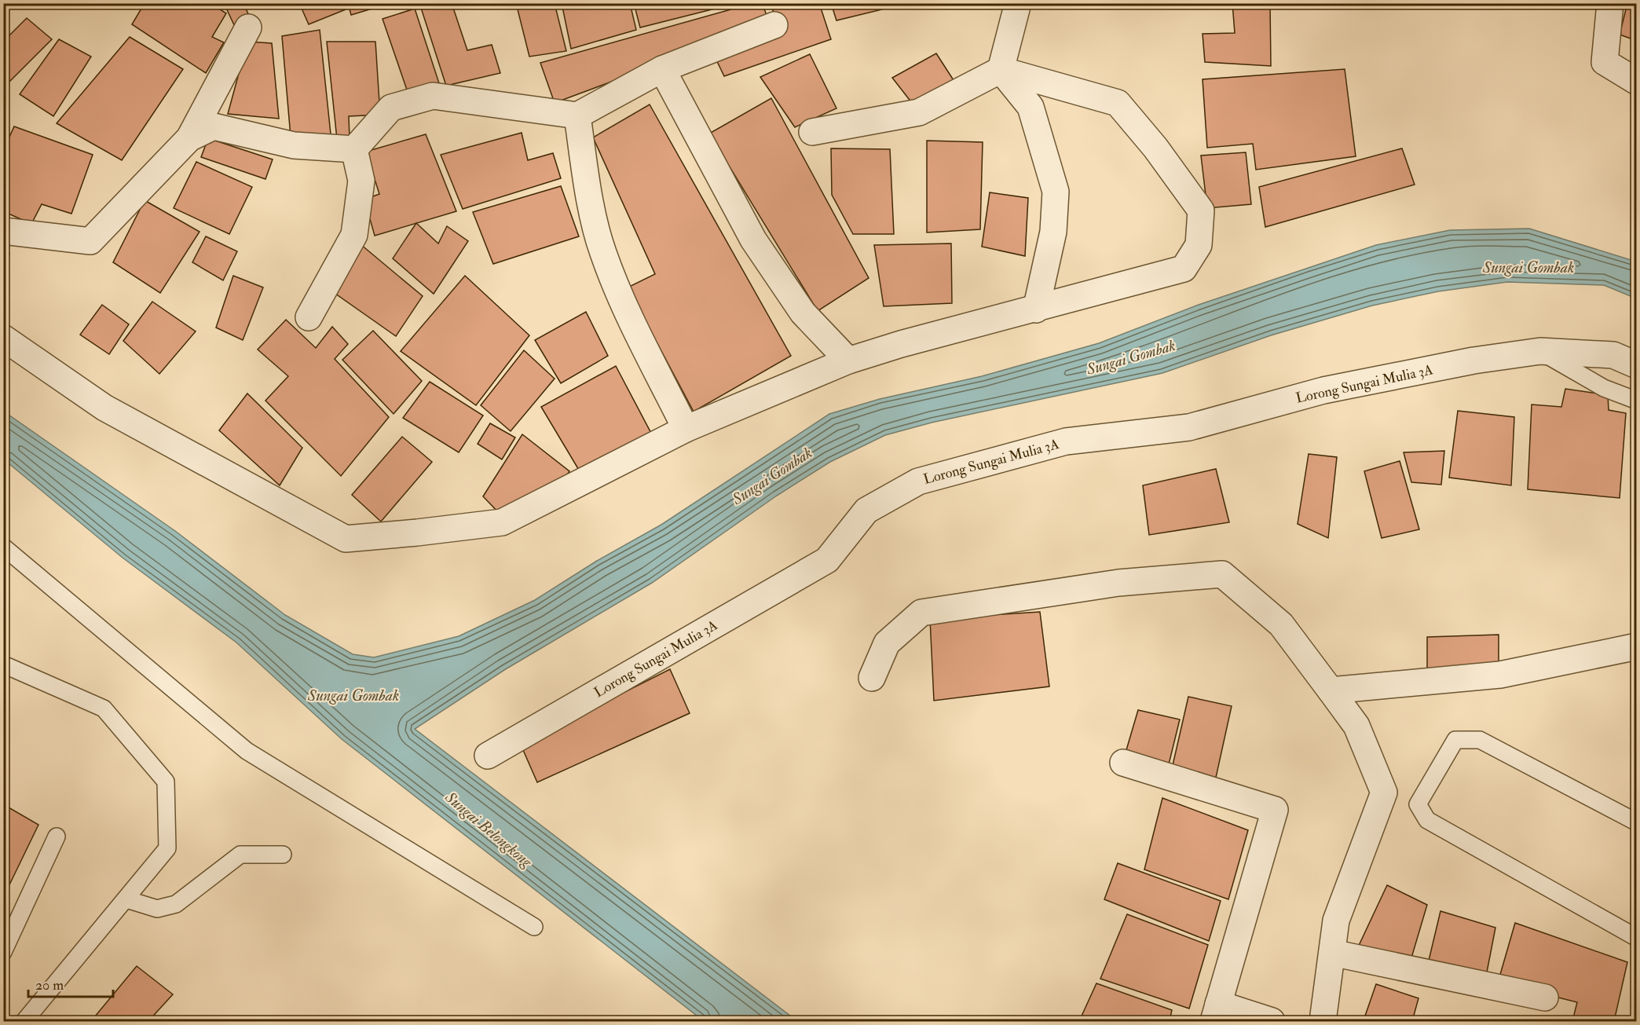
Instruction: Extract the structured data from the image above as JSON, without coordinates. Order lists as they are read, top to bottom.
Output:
{
  "streets": {
    "street": ["Lorong Sungai Mulia 3A"]
  },
  "water": ["Sungai Gombak", "Sungai Belongkong"],
  "scale_bar": "20 m"
}
